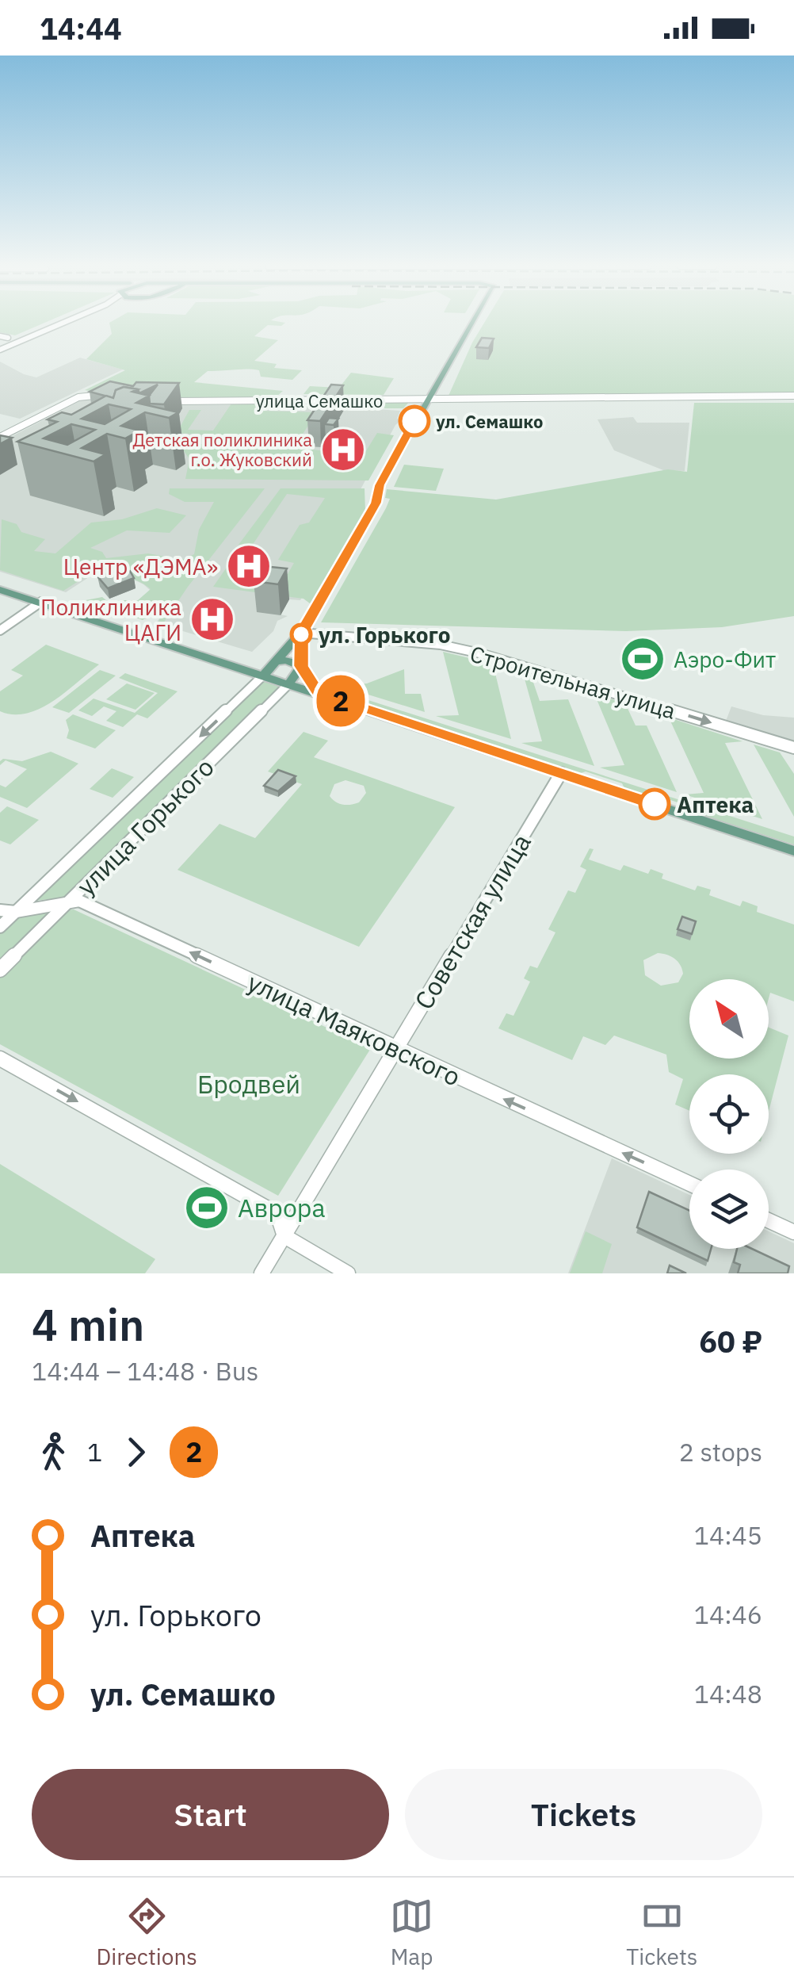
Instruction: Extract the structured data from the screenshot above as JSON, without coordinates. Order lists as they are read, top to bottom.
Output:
{
  "streets": {
    "street": [
      "улица Семашко",
      "Строительная улица",
      "улица Горького",
      "Советская улица",
      "улица Маяковского"
    ]
  },
  "crossings": [
    ["улица Горького", "улица Маяковского"],
    ["Советская улица", "улица Маяковского"]
  ],
  "one_way": ["Строительная улица", "улица Маяковского"],
  "parks": ["Бродвей"],
  "places": {
    "other": ["ул. Семашко", "ул. Горького", "Аптека"],
    "hospital": ["Детская поликлиника г.о. Жуковский", "Центр «ДЭМА»", "Поликлиника ЦАГИ"],
    "sports": ["Аэро-Фит", "Аврора"]
  },
  "lines": ["bus line 2"],
  "north": "top left",
  "page": {
    "status": "14:44",
    "on_map": "2",
    "heading": ["4 min", "14:44 – 14:48 · Bus", "60 ₽"],
    "legs": ["1", "2", "2 stops"],
    "list": [
      {
        "name": "Аптека",
        "value": "14:45"
      },
      {
        "name": "ул. Горького",
        "value": "14:46"
      },
      {
        "name": "ул. Семашко",
        "value": "14:48"
      }
    ],
    "buttons": ["Start", "Tickets"],
    "tabs": ["Directions", "Map", "Tickets"]
  }
}
